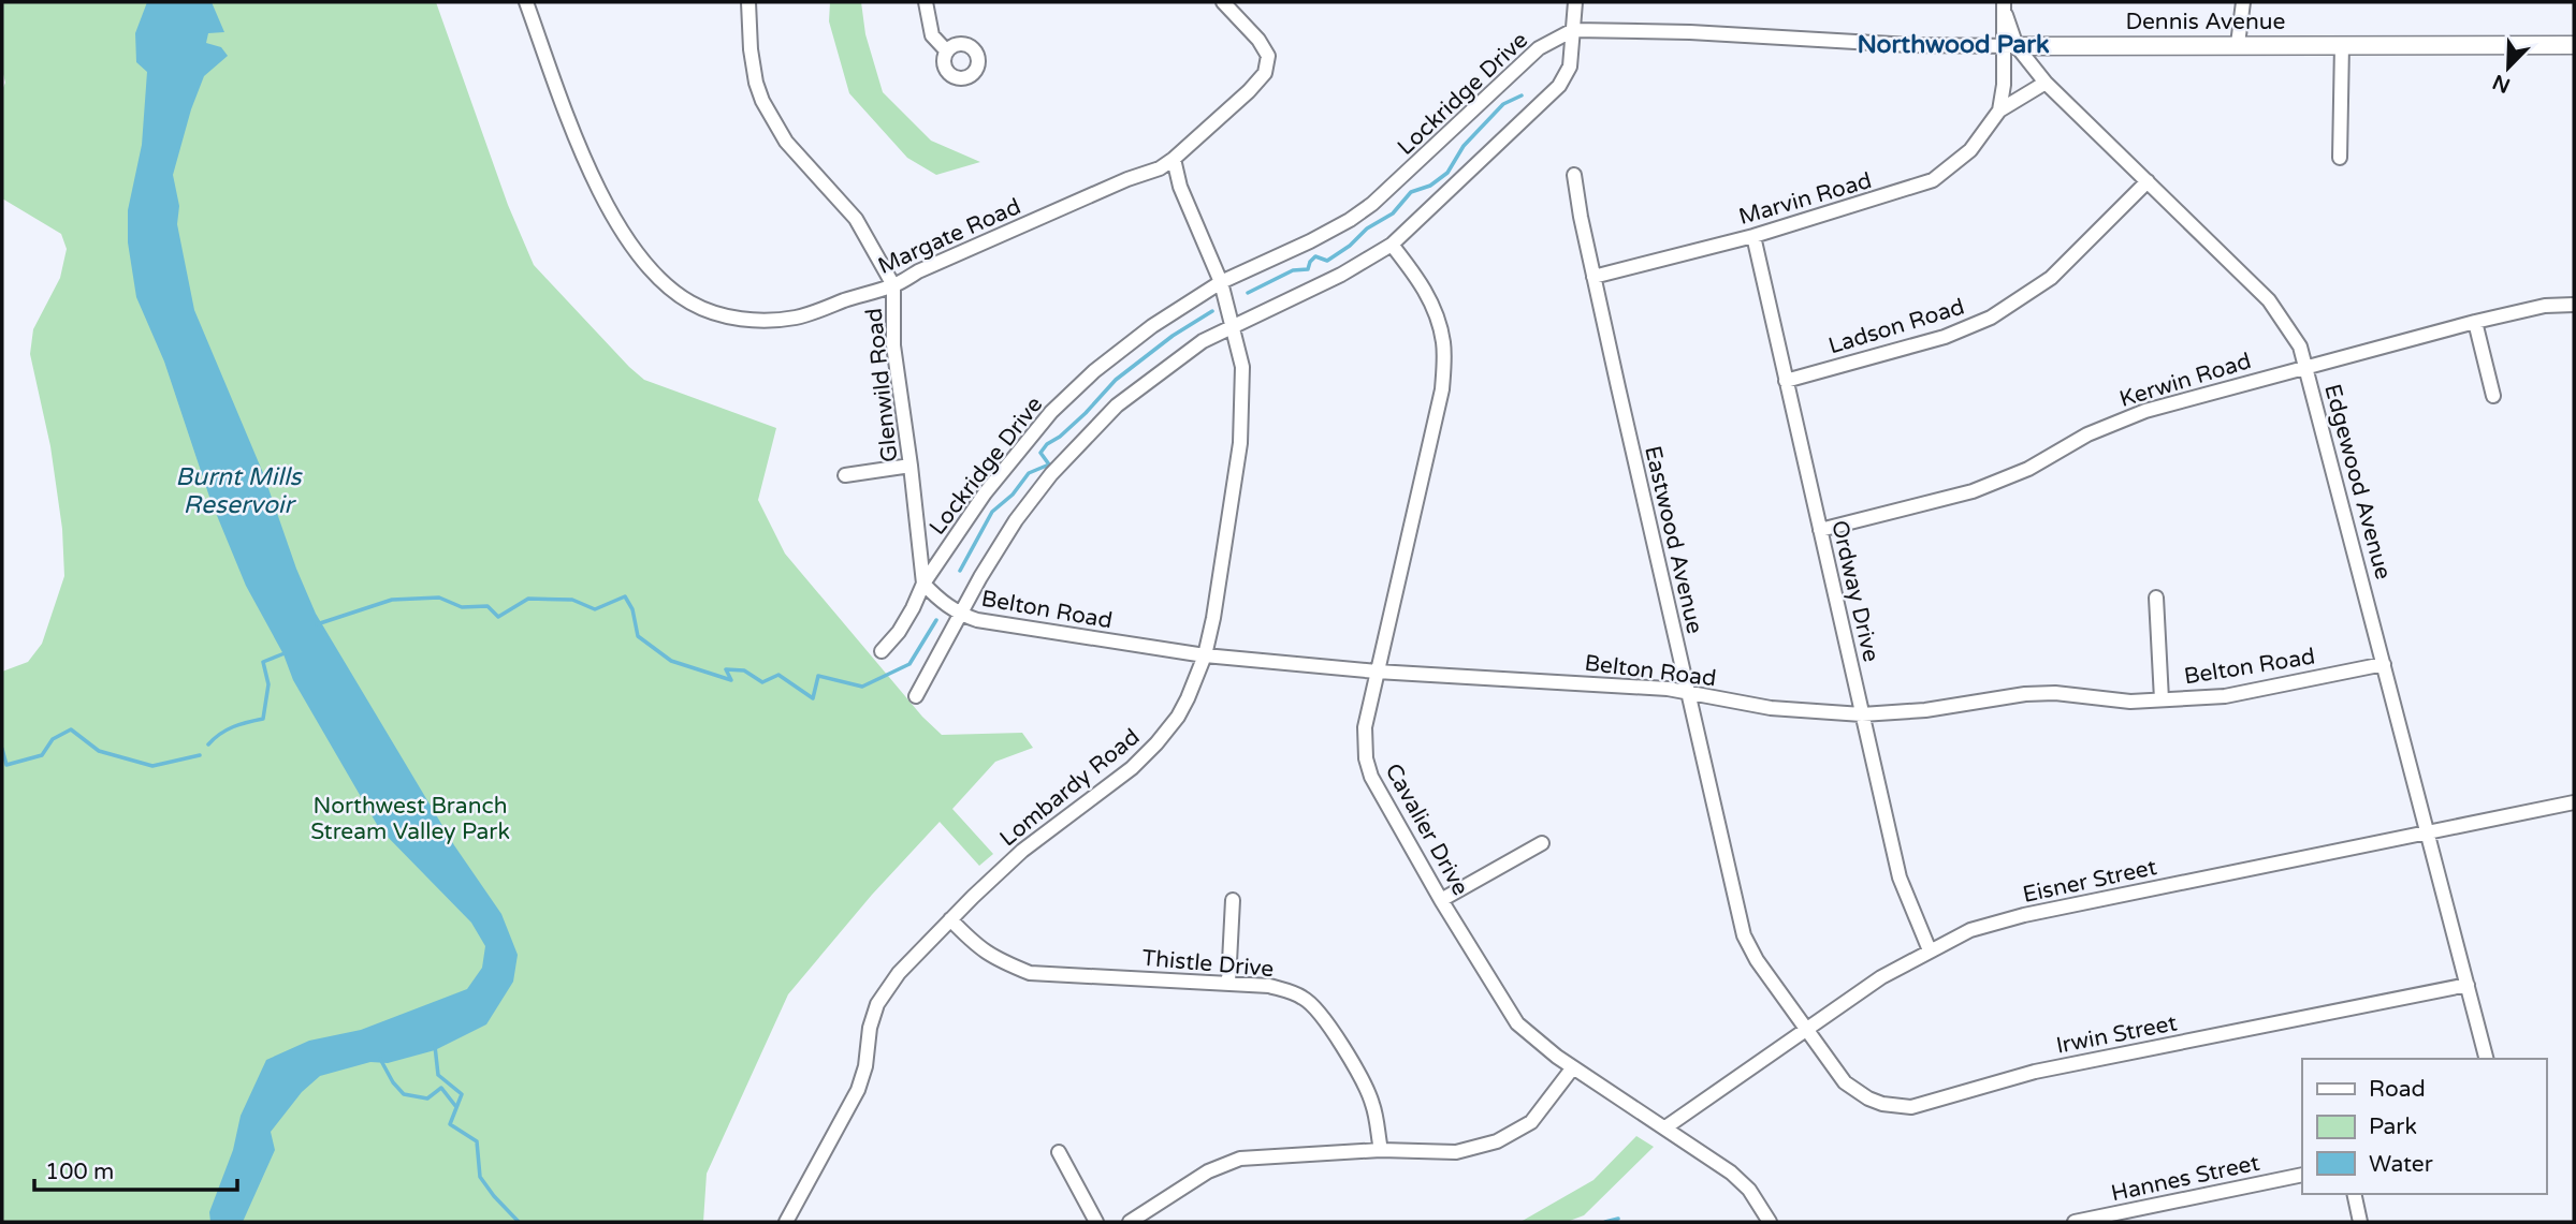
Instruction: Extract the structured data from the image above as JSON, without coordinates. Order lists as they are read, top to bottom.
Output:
{
  "streets": {
    "street": [
      "Dennis Avenue",
      "Lockridge Drive",
      "Marvin Road",
      "Margate Road",
      "Ladson Road",
      "Kerwin Road",
      "Glenwild Road",
      "Edgewood Avenue",
      "Eastwood Avenue",
      "Ordway Drive",
      "Belton Road",
      "Lombardy Road",
      "Cavalier Drive",
      "Eisner Street",
      "Thistle Drive",
      "Irwin Street",
      "Hannes Street"
    ]
  },
  "crossings": [
    ["Dennis Avenue", "Lockridge Drive"],
    ["Dennis Avenue", "Edgewood Avenue"],
    ["Lockridge Drive", "Glenwild Road"],
    ["Lockridge Drive", "Belton Road"],
    ["Lockridge Drive", "Lombardy Road"],
    ["Marvin Road", "Edgewood Avenue"],
    ["Marvin Road", "Eastwood Avenue"],
    ["Marvin Road", "Ordway Drive"],
    ["Margate Road", "Glenwild Road"],
    ["Margate Road", "Lombardy Road"],
    ["Ladson Road", "Edgewood Avenue"],
    ["Ladson Road", "Ordway Drive"],
    ["Kerwin Road", "Edgewood Avenue"],
    ["Kerwin Road", "Ordway Drive"],
    ["Glenwild Road", "Belton Road"],
    ["Edgewood Avenue", "Belton Road"],
    ["Edgewood Avenue", "Eisner Street"],
    ["Edgewood Avenue", "Irwin Street"],
    ["Eastwood Avenue", "Belton Road"],
    ["Eastwood Avenue", "Eisner Street"],
    ["Eastwood Avenue", "Irwin Street"],
    ["Ordway Drive", "Belton Road"],
    ["Ordway Drive", "Eisner Street"],
    ["Belton Road", "Lombardy Road"],
    ["Belton Road", "Cavalier Drive"],
    ["Lombardy Road", "Thistle Drive"],
    ["Cavalier Drive", "Eisner Street"],
    ["Eisner Street", "Irwin Street"]
  ],
  "districts": ["Northwood Park"],
  "water": ["Burnt Mills Reservoir"],
  "parks": ["Northwest Branch Stream Valley Park"],
  "legend": ["Road", "Park", "Water"],
  "scale_bar": "100 m",
  "north": "bottom left"
}
